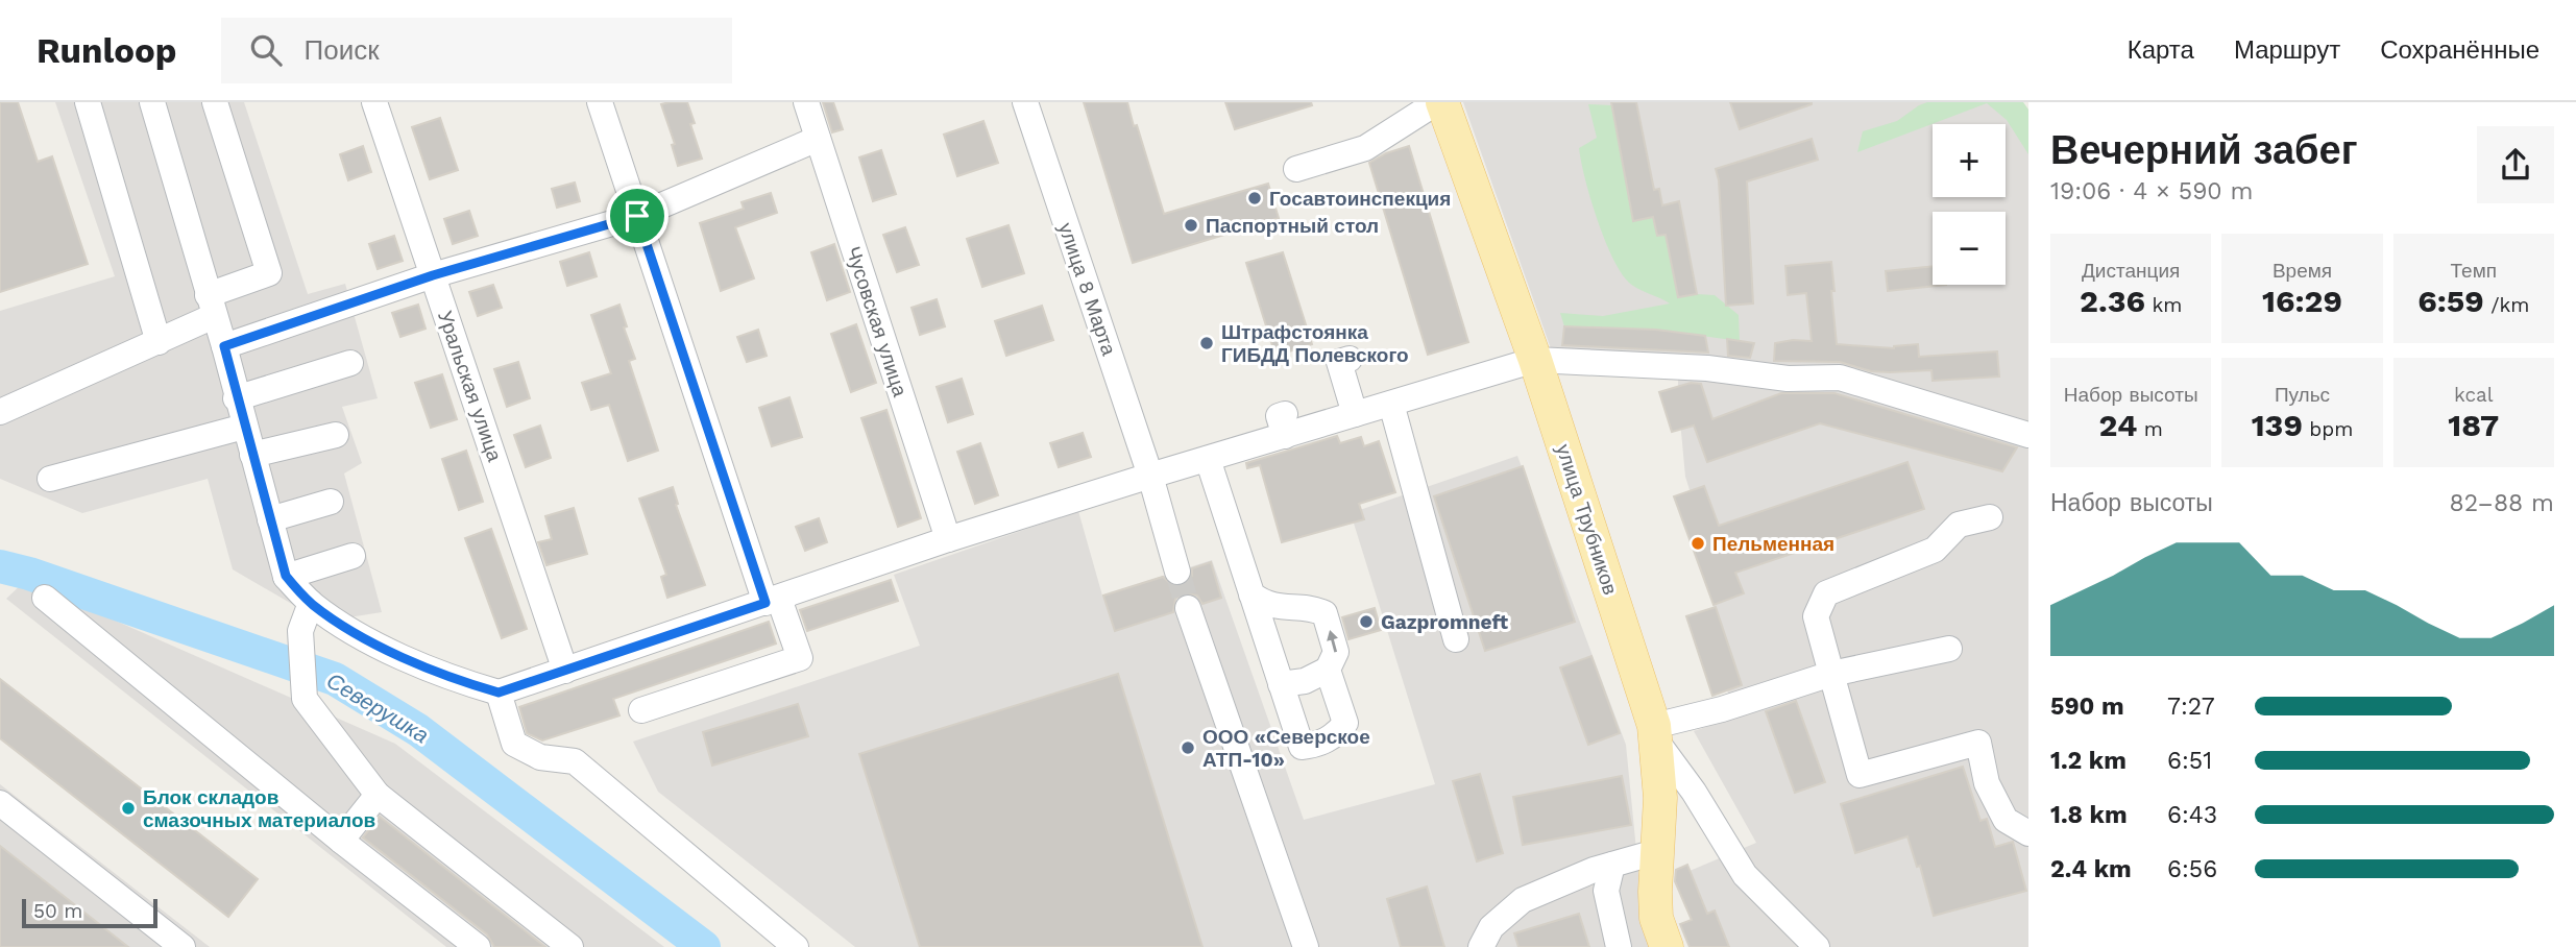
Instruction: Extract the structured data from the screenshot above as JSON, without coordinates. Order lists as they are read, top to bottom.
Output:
{
  "streets": {
    "main road": ["улица Трубников"],
    "street": ["улица 8 Марта", "Чусовская улица", "Уральская улица"]
  },
  "water": ["Северушка"],
  "places": [
    "Госавтоинспекция",
    "Паспортный стол",
    "Штрафстоянка ГИБДД Полевского",
    "Пельменная",
    "Gazpromneft",
    "ООО «Северское АТП-10»",
    "Блок складов смазочных материалов"
  ],
  "scale_bar": "50 m",
  "page": {
    "header": "Runloop",
    "search": "Поиск",
    "nav": ["Карта", "Маршрут", "Сохранённые"],
    "heading": ["Вечерний забег", "19:06 · 4 × 590 m"],
    "map_buttons": ["+", "−"],
    "stats": [
      ["Дистанция", "2.36 km"],
      ["Время", "16:29"],
      ["Темп", "6:59 /km"],
      ["Набор высоты", "24 m"],
      ["Пульс", "139 bpm"],
      ["kcal", "187"]
    ],
    "chart": ["Набор высоты", "82–88 m"],
    "list": [
      {
        "name": "590 m",
        "note": "7:27"
      },
      {
        "name": "1.2 km",
        "note": "6:51"
      },
      {
        "name": "1.8 km",
        "note": "6:43"
      },
      {
        "name": "2.4 km",
        "note": "6:56"
      }
    ],
    "scale": "50 m"
  }
}
